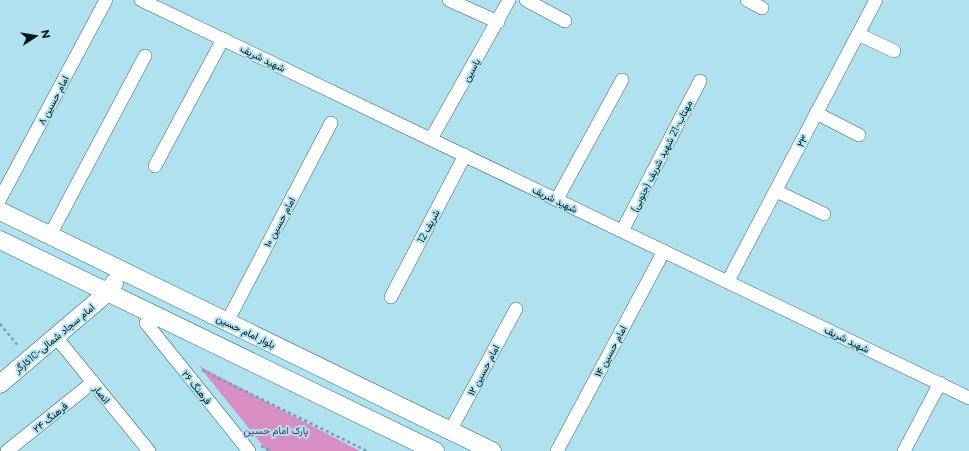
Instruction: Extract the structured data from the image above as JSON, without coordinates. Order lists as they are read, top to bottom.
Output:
{
  "streets": {
    "main road": ["بلوار امام حسین", "امام سجاد شمالی-10کارگر"],
    "street": [
      "شهید شریف",
      "یاسین",
      "امام حسین ۸",
      "۲۳",
      "مهتاب-21 شهید شریف (جنوبی)",
      "امام حسین ۱۰",
      "شریف 12",
      "امام حسین ۱۴",
      "امام حسین ۱۲",
      "فرهنگ ۲۶",
      "انصار",
      "فرهنگ ۲۴"
    ]
  },
  "crossings": [
    ["شهید شریف", "یاسین"],
    ["شهید شریف", "۲۳"],
    ["شهید شریف", "مهتاب-21 شهید شریف (جنوبی)"],
    ["شهید شریف", "شریف 12"],
    ["شهید شریف", "امام حسین ۱۴"],
    ["امام حسین ۱۰", "بلوار امام حسین"],
    ["بلوار امام حسین", "امام سجاد شمالی-10کارگر"],
    ["بلوار امام حسین", "امام حسین ۱۲"],
    ["امام سجاد شمالی-10کارگر", "انصار"],
    ["انصار", "فرهنگ ۲۴"]
  ],
  "parks": ["پارک امام حسین"],
  "north": "right"
}
